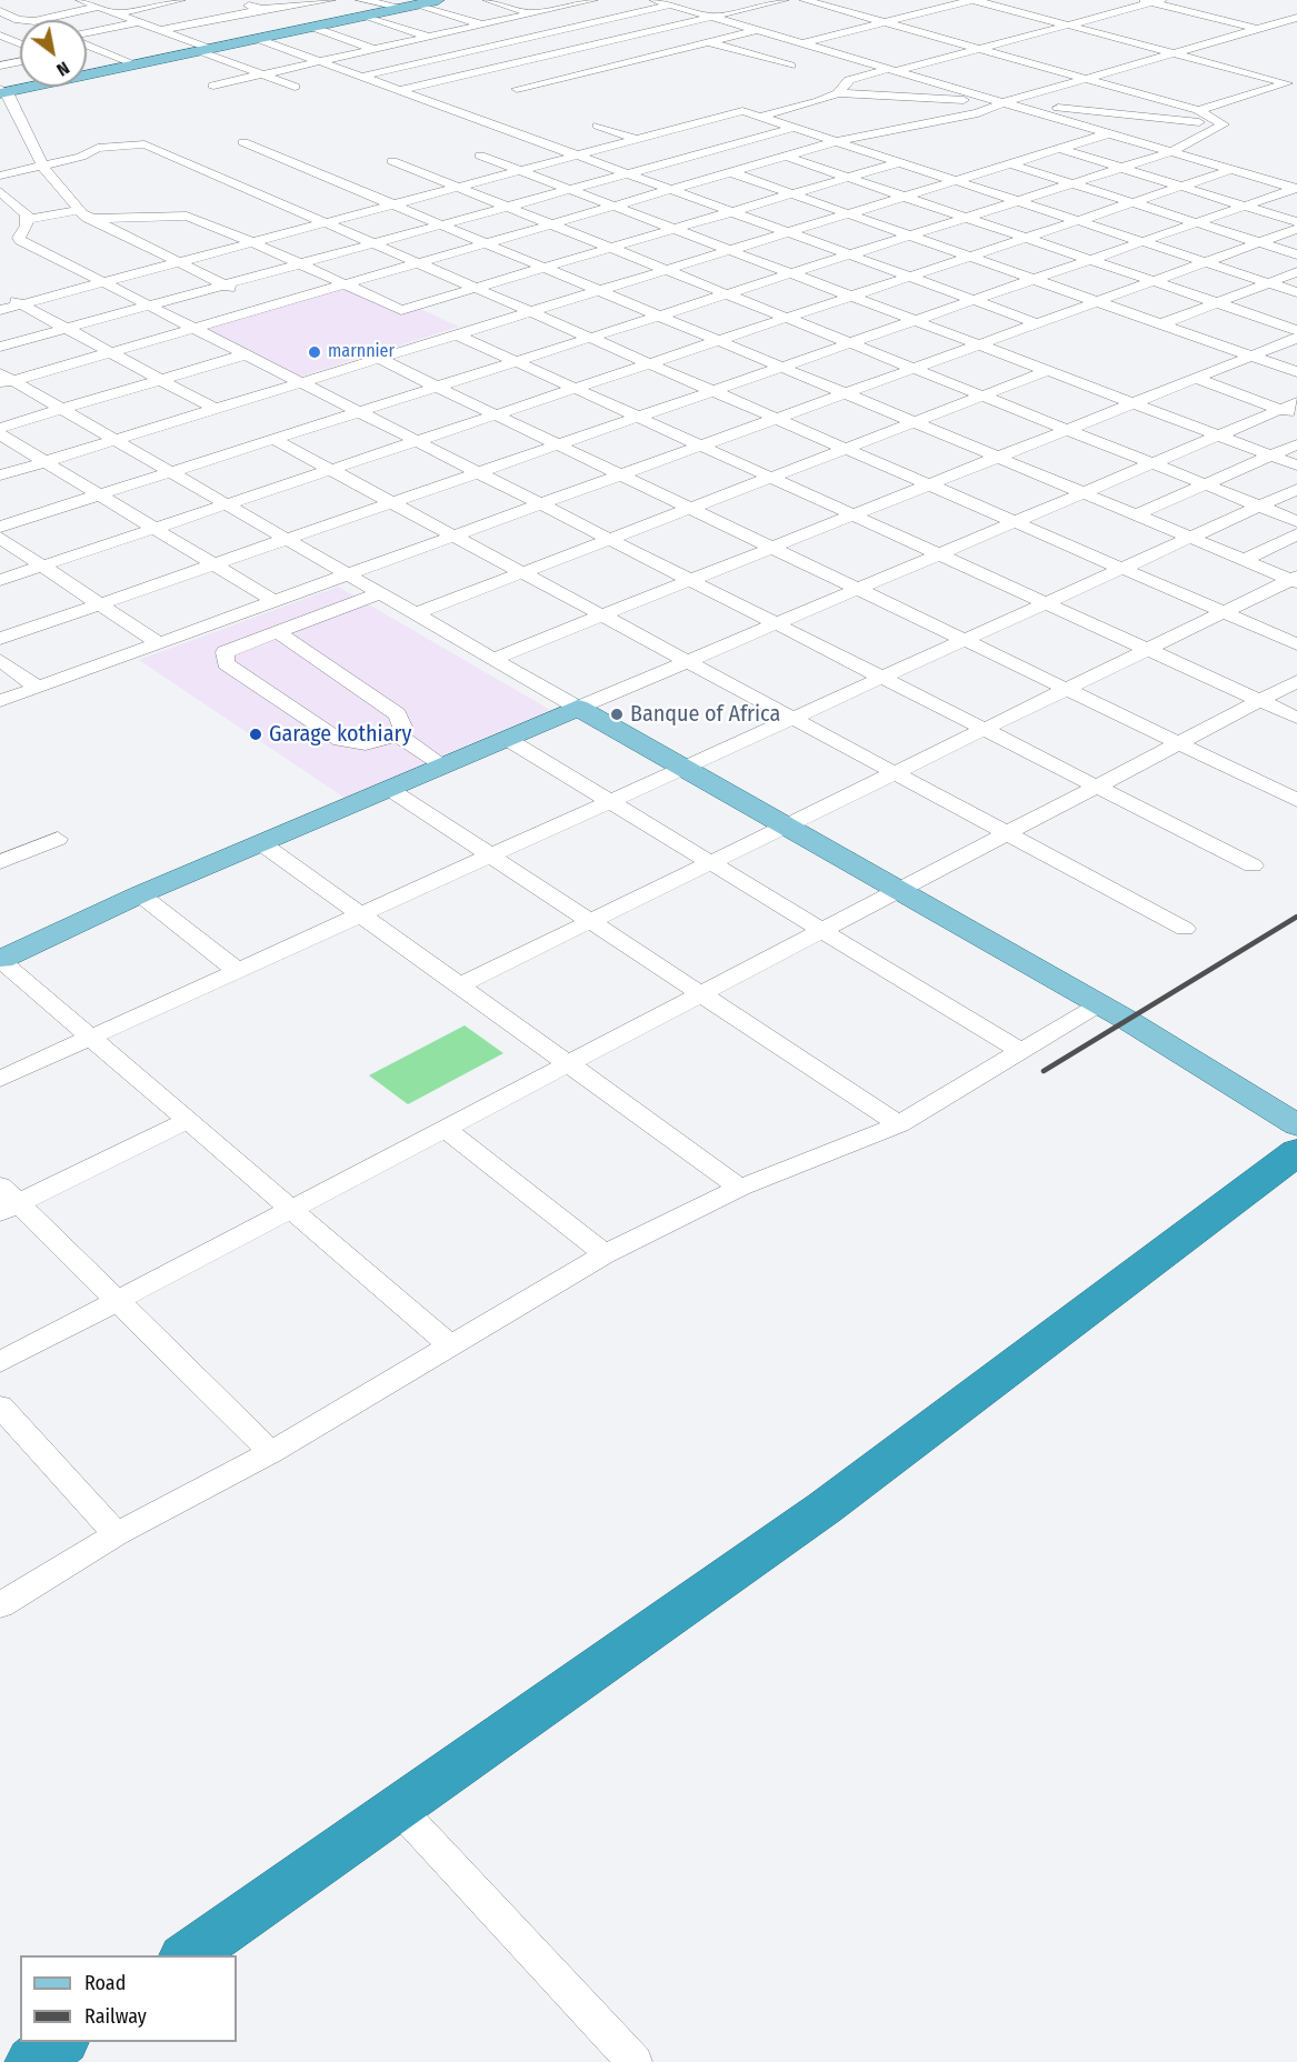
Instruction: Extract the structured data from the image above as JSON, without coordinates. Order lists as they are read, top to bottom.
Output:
{
  "places": ["marnnier", "Banque of Africa", "Garage kothiary"],
  "legend": ["Road", "Railway"],
  "north": "bottom right"
}
